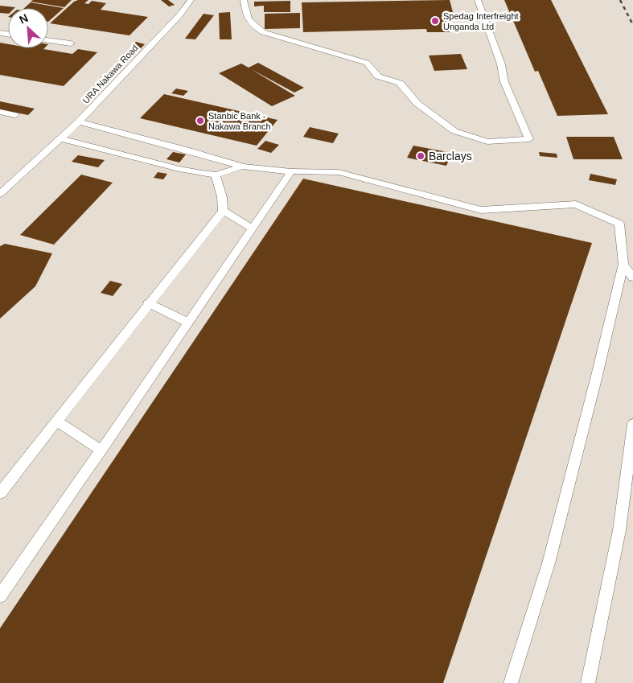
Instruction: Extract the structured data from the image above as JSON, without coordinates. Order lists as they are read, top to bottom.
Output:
{
  "streets": {
    "lane": ["URA Nakawa Road"]
  },
  "places": ["Spedag Interfreight Unganda Ltd", "Stanbic Bank - Nakawa Branch", "Barclays"],
  "north": "top left"
}
